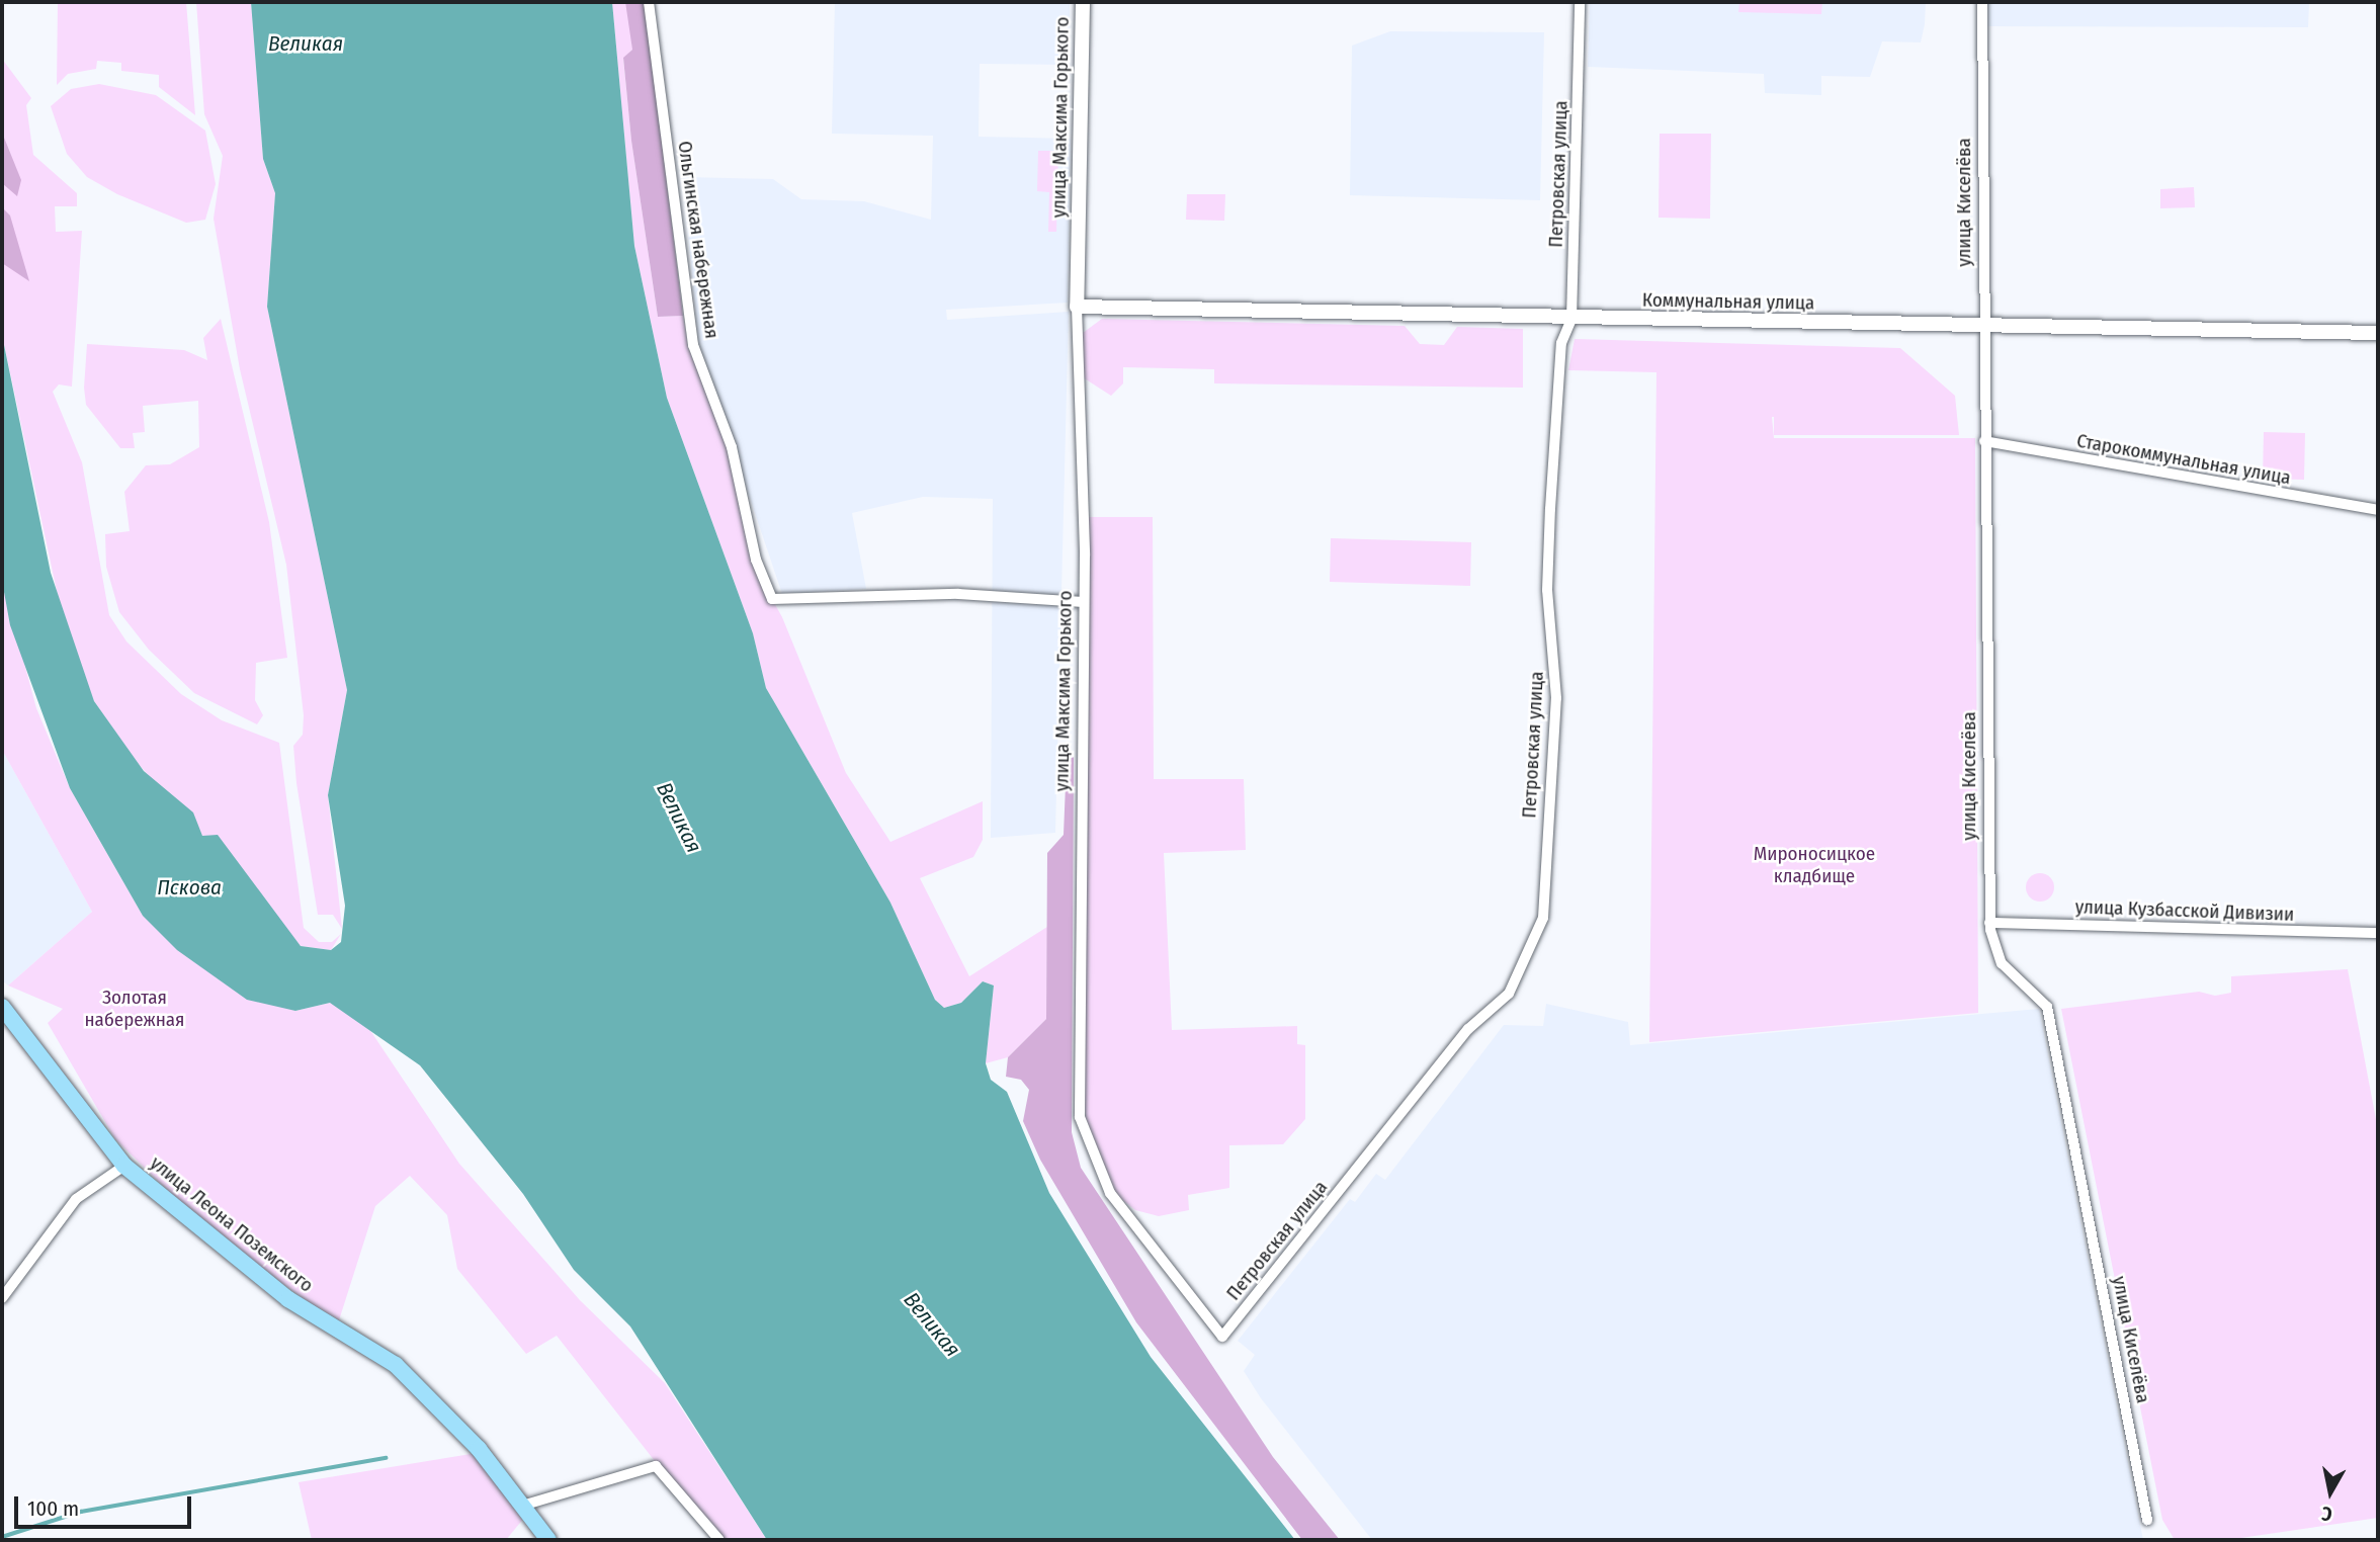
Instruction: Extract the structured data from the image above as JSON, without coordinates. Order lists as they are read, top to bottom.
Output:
{
  "streets": {
    "main road": ["улица Максима Горького", "Коммунальная улица", "улица Леона Поземского"],
    "street": [
      "Петровская улица",
      "улица Киселёва",
      "Ольгинская набережная",
      "Старокоммунальная улица",
      "улица Кузбасской Дивизии"
    ]
  },
  "crossings": [
    ["улица Максима Горького", "Петровская улица"],
    ["улица Максима Горького", "Ольгинская набережная"],
    ["улица Максима Горького", "Коммунальная улица"],
    ["Петровская улица", "Коммунальная улица"],
    ["улица Киселёва", "Коммунальная улица"],
    ["улица Киселёва", "Старокоммунальная улица"],
    ["улица Киселёва", "улица Кузбасской Дивизии"]
  ],
  "water": ["Великая", "Пскова"],
  "parks": ["Мироносицкое кладбище", "Золотая набережная"],
  "scale_bar": "100 m",
  "north": "bottom"
}
